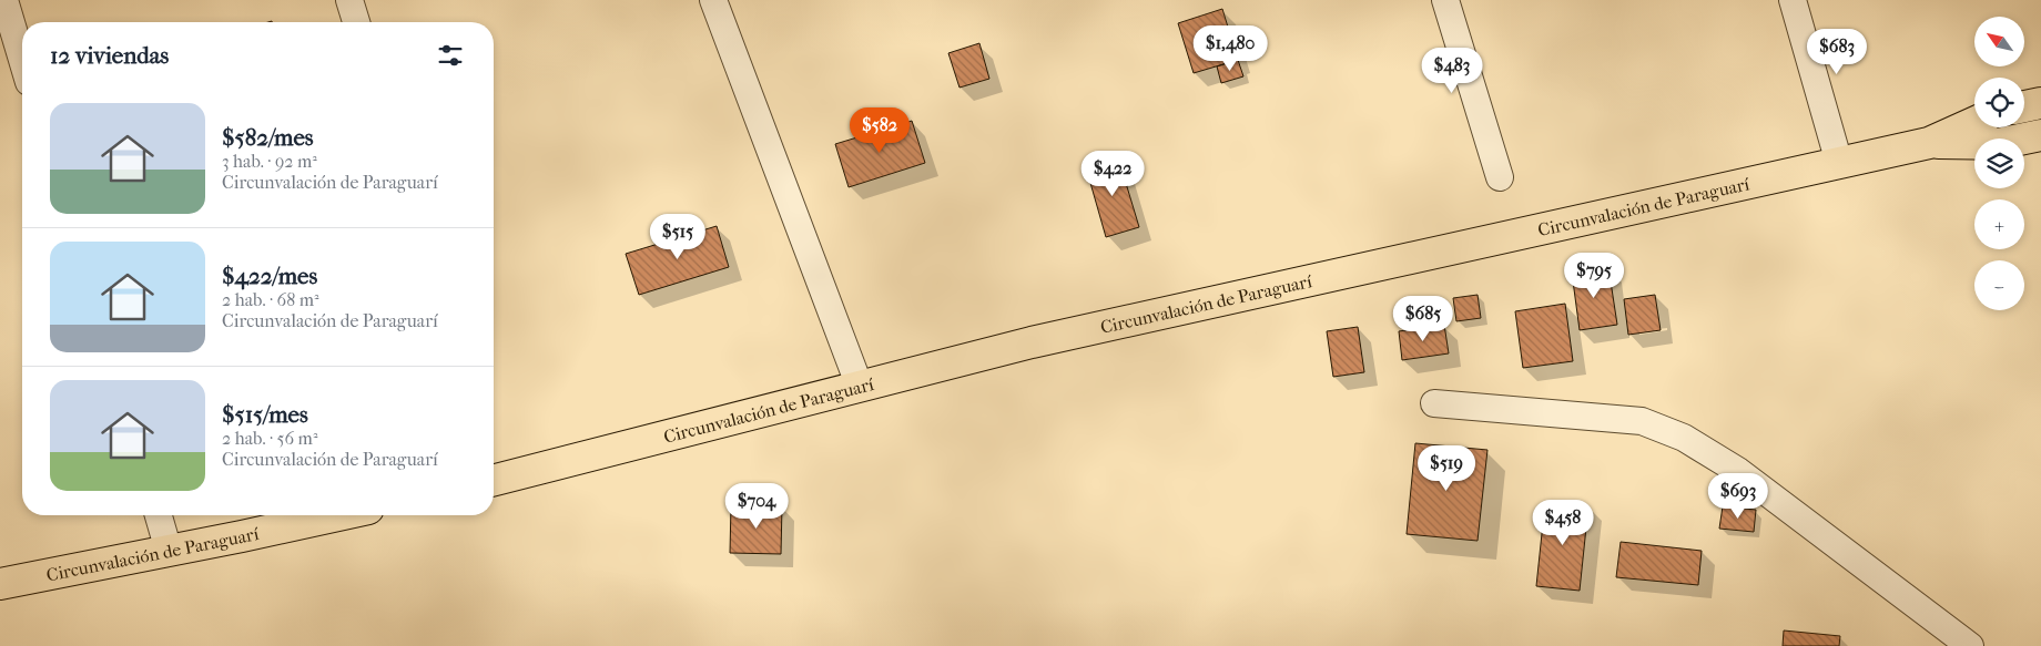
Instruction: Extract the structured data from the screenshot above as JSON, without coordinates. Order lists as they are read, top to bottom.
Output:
{
  "streets": {
    "highway": ["Circunvalación de Paraguarí"]
  },
  "north": "top left",
  "page": {
    "map_buttons": ["+", "−"],
    "heading": "12 viviendas",
    "price": [
      "$1,480",
      "$683",
      "$483",
      "$582",
      "$422",
      "$515",
      "$795",
      "$685",
      "$519",
      "$693",
      "$704",
      "$458"
    ],
    "list": [
      {
        "name": "$582/mes",
        "note": "3 hab. · 92 m² · Circunvalación de Paraguarí"
      },
      {
        "name": "$422/mes",
        "note": "2 hab. · 68 m² · Circunvalación de Paraguarí"
      },
      {
        "name": "$515/mes",
        "note": "2 hab. · 56 m² · Circunvalación de Paraguarí"
      }
    ]
  }
}
